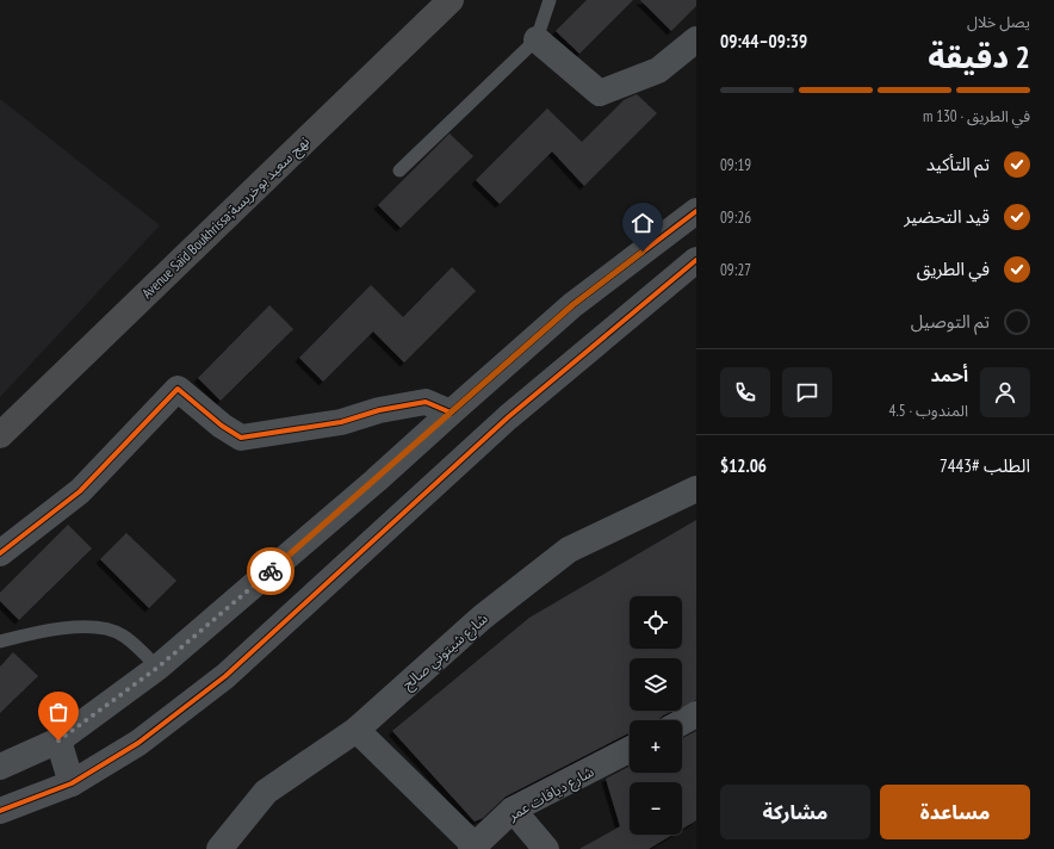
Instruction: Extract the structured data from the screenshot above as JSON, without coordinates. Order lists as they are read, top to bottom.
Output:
{
  "streets": {
    "main road": ["Avenue Saïd Boukhrissa;نهج سعيد بوخريسة"],
    "street": ["شارع شيتوني صالح", "شارع ديافات عمر"]
  },
  "page": {
    "heading": ["2 دقيقة", "يصل خلال", "09:39–09:44"],
    "panel": [
      "أحمد",
      "المندوب · 4.5",
      "الطلب #7443",
      "$12.06"
    ],
    "bar": "في الطريق · 130 m",
    "list": [
      ["تم التأكيد", "09:19"],
      ["قيد التحضير", "09:26"],
      ["في الطريق", "09:27"],
      "تم التوصيل"
    ],
    "map_buttons": ["+", "−"],
    "buttons": ["مساعدة", "مشاركة"]
  }
}
